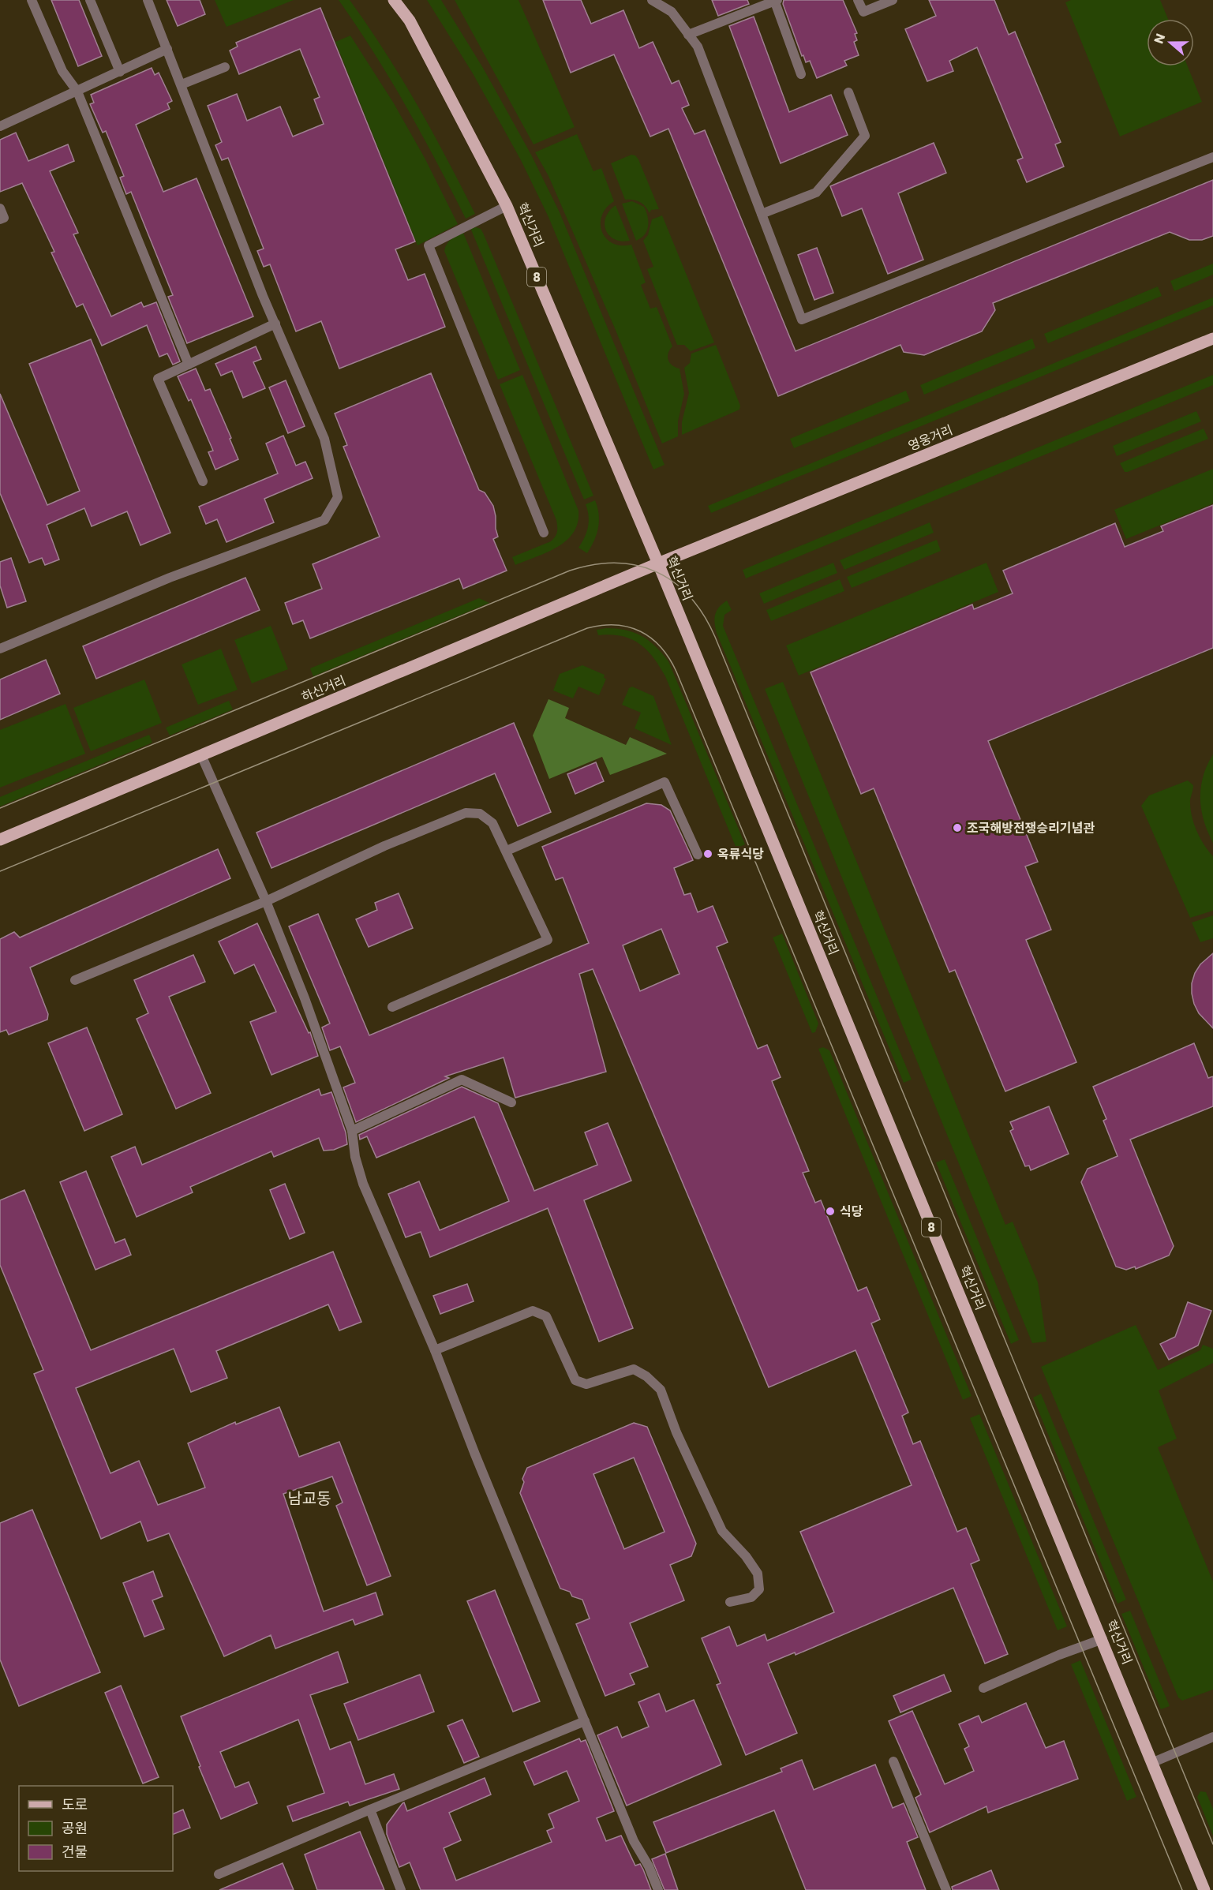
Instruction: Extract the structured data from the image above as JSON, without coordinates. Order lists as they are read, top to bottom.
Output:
{
  "streets": {
    "main road": [
      "혁신거리",
      "8",
      "영웅거리",
      "하신거리"
    ]
  },
  "crossings": [
    ["혁신거리", "영웅거리"],
    ["혁신거리", "하신거리"],
    ["영웅거리", "하신거리"]
  ],
  "districts": ["남교동"],
  "places": ["조국해방전쟁승리기념관", "옥류식당", "식당"],
  "legend": ["도로", "공원", "건물"],
  "north": "left"
}
